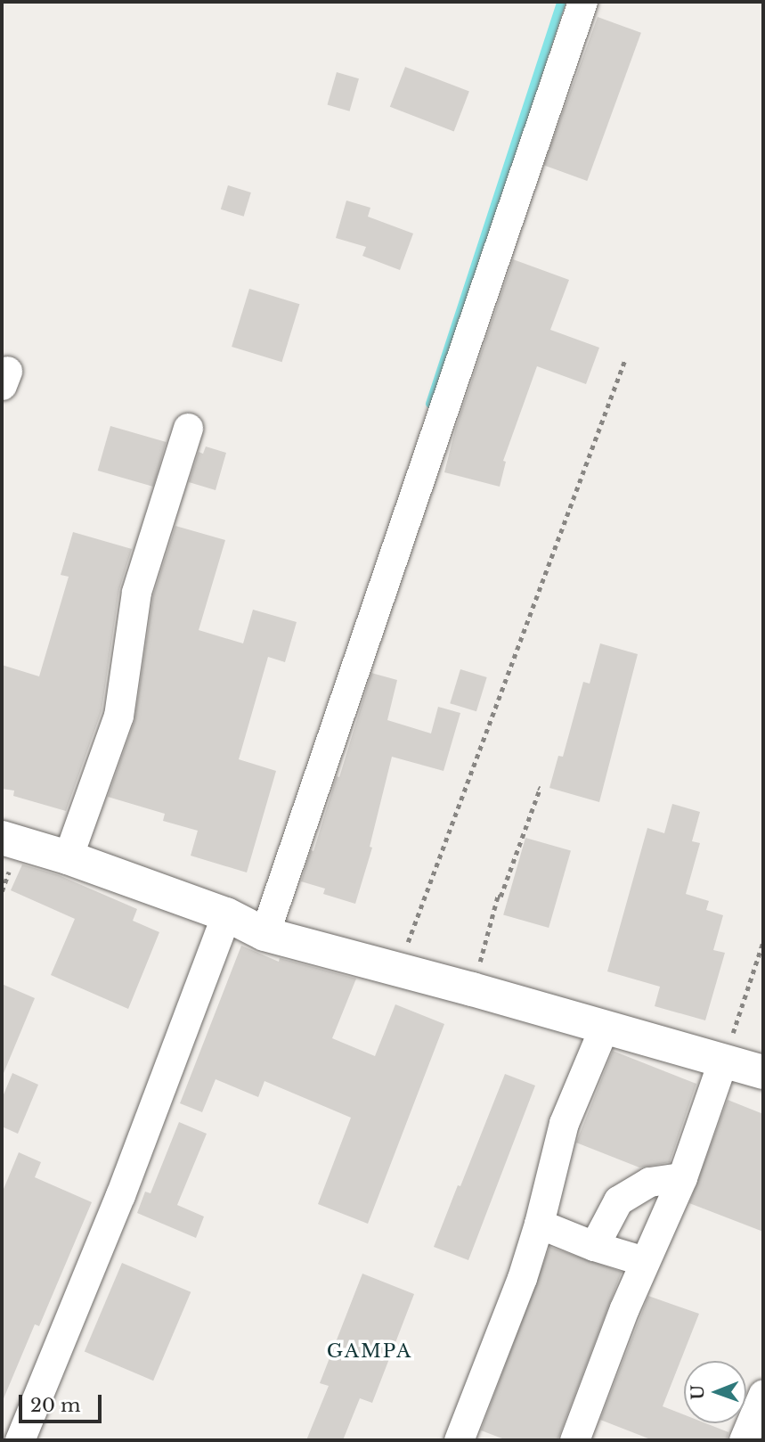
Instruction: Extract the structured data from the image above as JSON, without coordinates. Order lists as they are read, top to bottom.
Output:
{
  "districts": ["GAMPA"],
  "scale_bar": "20 m",
  "north": "left"
}
